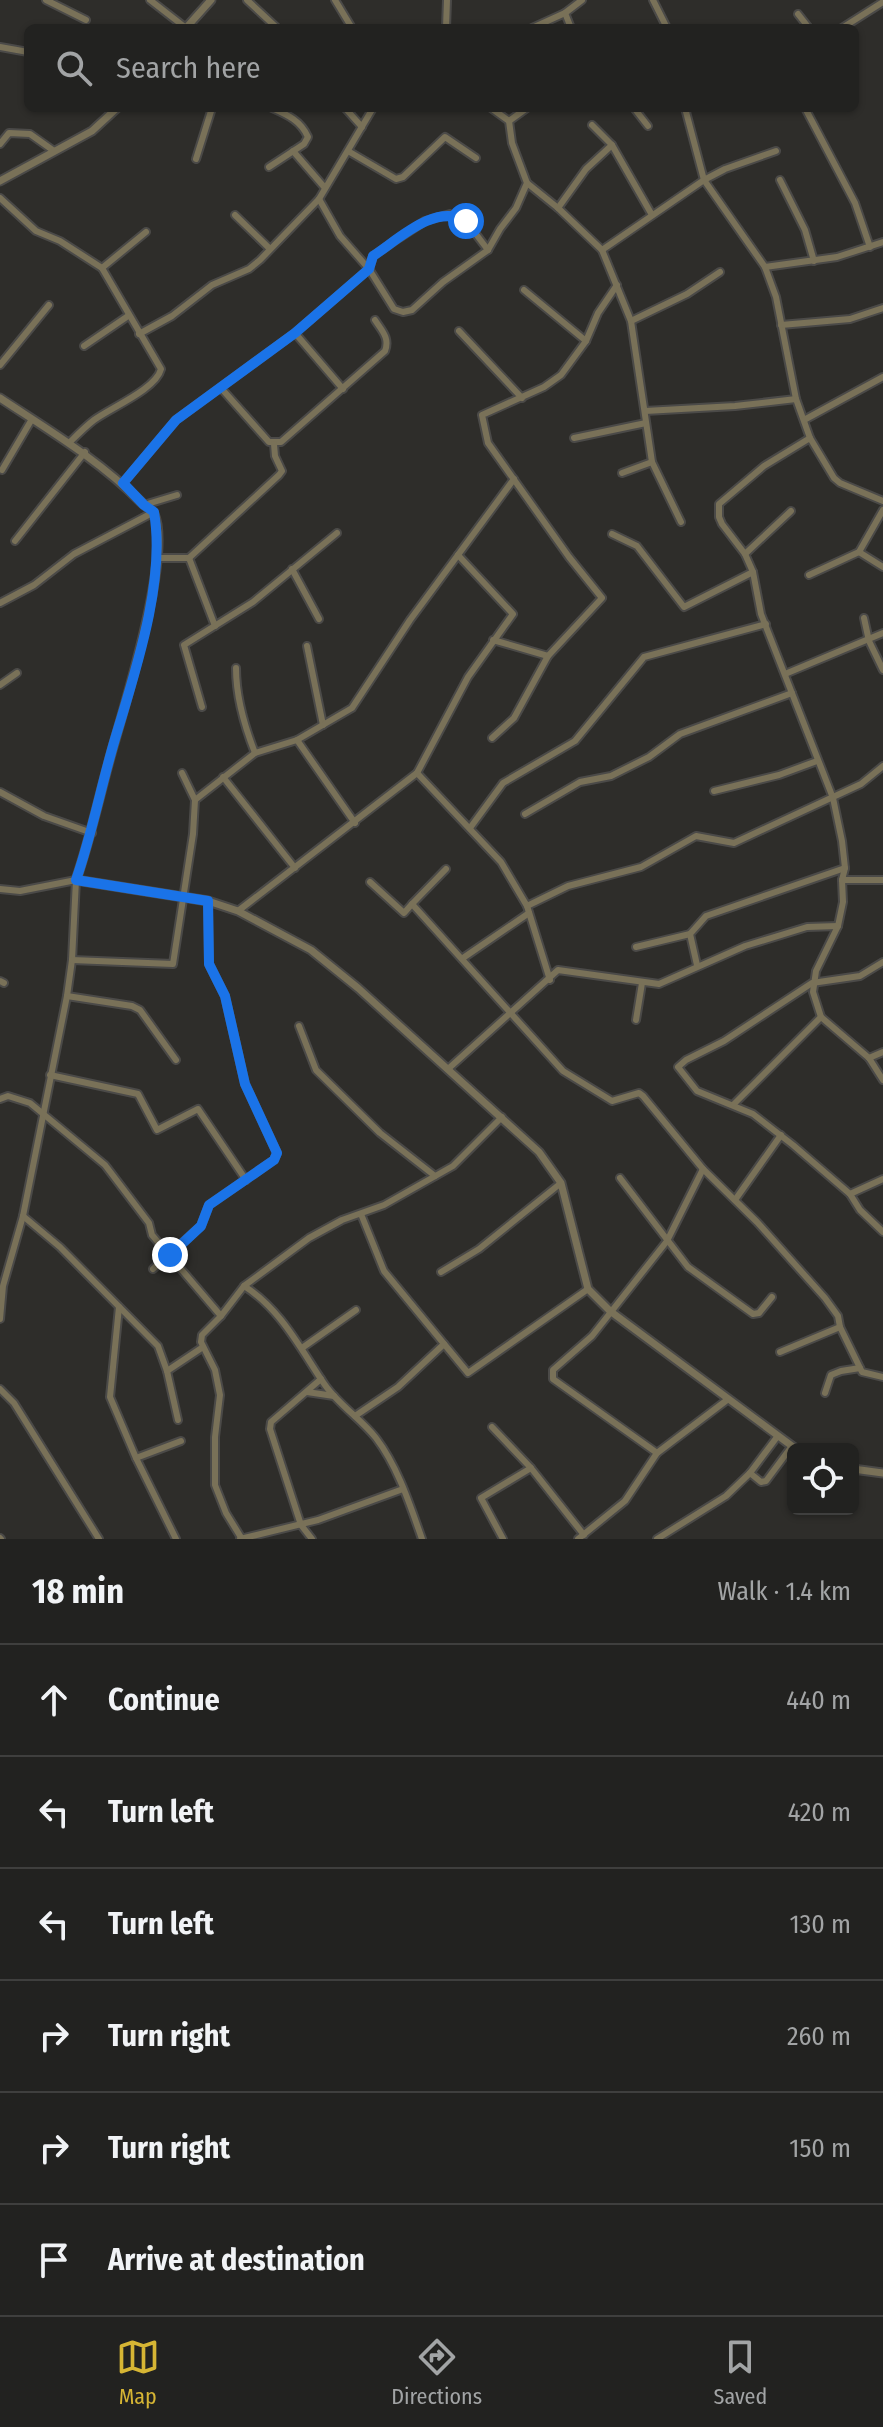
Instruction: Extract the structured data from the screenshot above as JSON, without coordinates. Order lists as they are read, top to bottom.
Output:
{
  "page": {
    "search": "Search here",
    "heading": ["18 min", "Walk · 1.4 km"],
    "list": [
      ["Continue", "440 m"],
      ["Turn left", "420 m"],
      ["Turn left", "130 m"],
      ["Turn right", "260 m"],
      ["Turn right", "150 m"],
      "Arrive at destination"
    ],
    "nav": ["Map", "Directions", "Saved"]
  }
}
